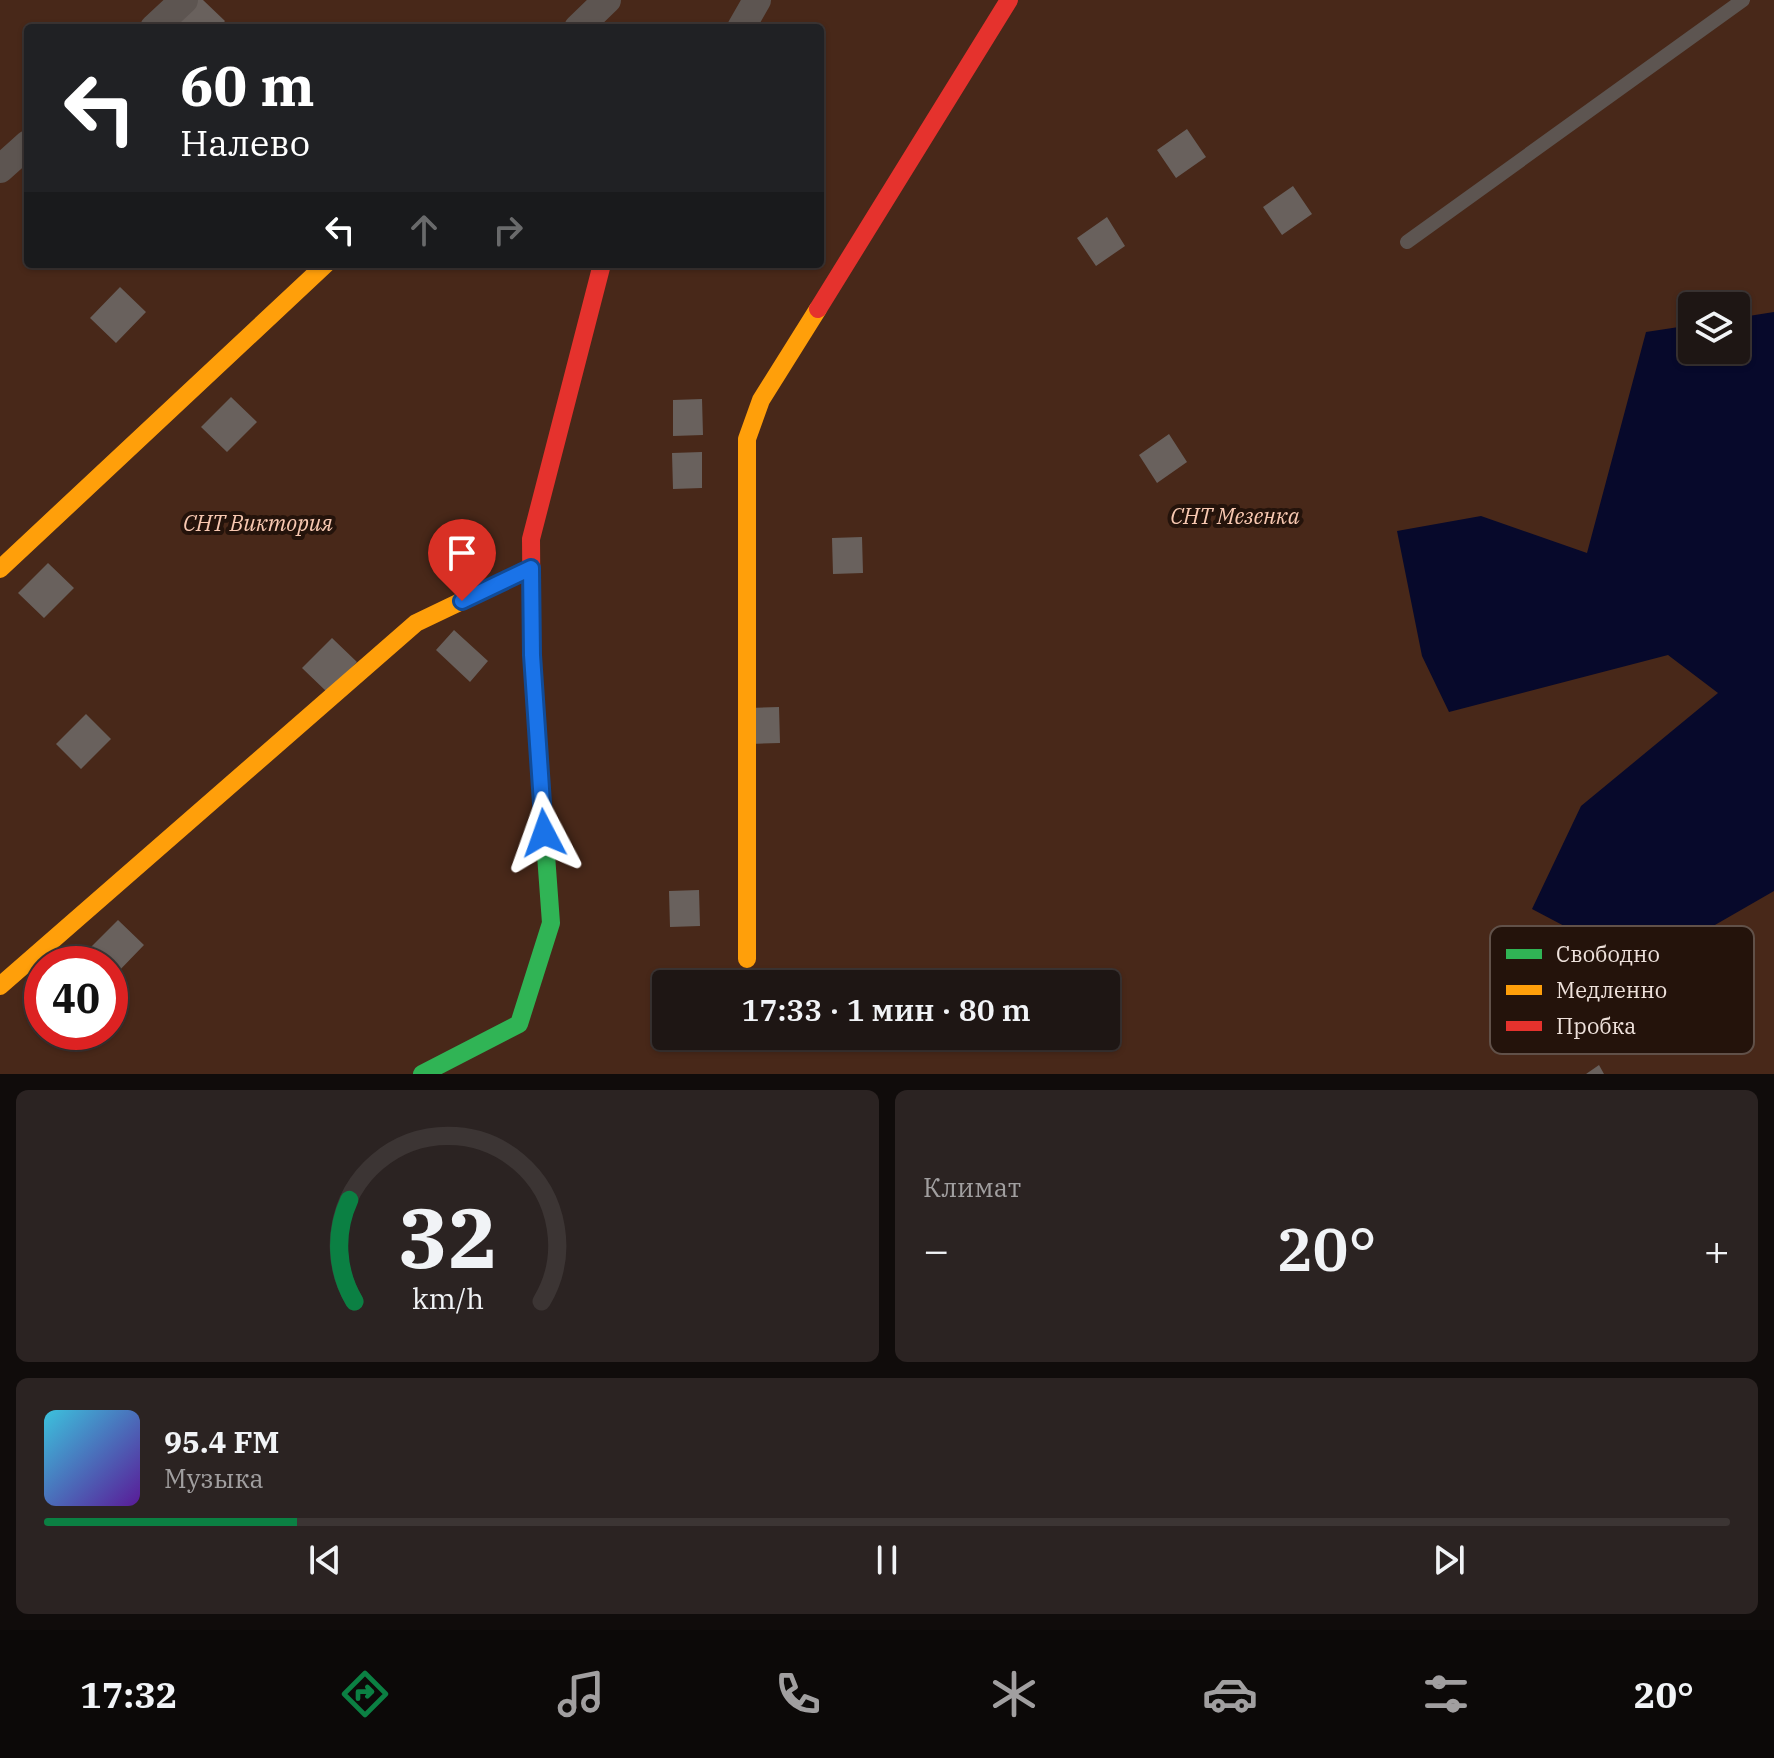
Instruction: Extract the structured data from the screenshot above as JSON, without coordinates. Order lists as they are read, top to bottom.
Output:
{
  "parks": ["СНТ Мезенка", "СНТ Виктория"],
  "legend": ["Свободно", "Медленно", "Пробка"],
  "page": {
    "turn": ["60 m", "Налево"],
    "limit": "40",
    "trip": "17:33 · 1 мин · 80 m",
    "tile": "Климат",
    "heat": ["−", "20°", "+"],
    "song": ["95.4 FM", "Музыка"],
    "tabs": ["17:32", "20°"],
    "gauge": ["32", "km/h"]
  }
}
